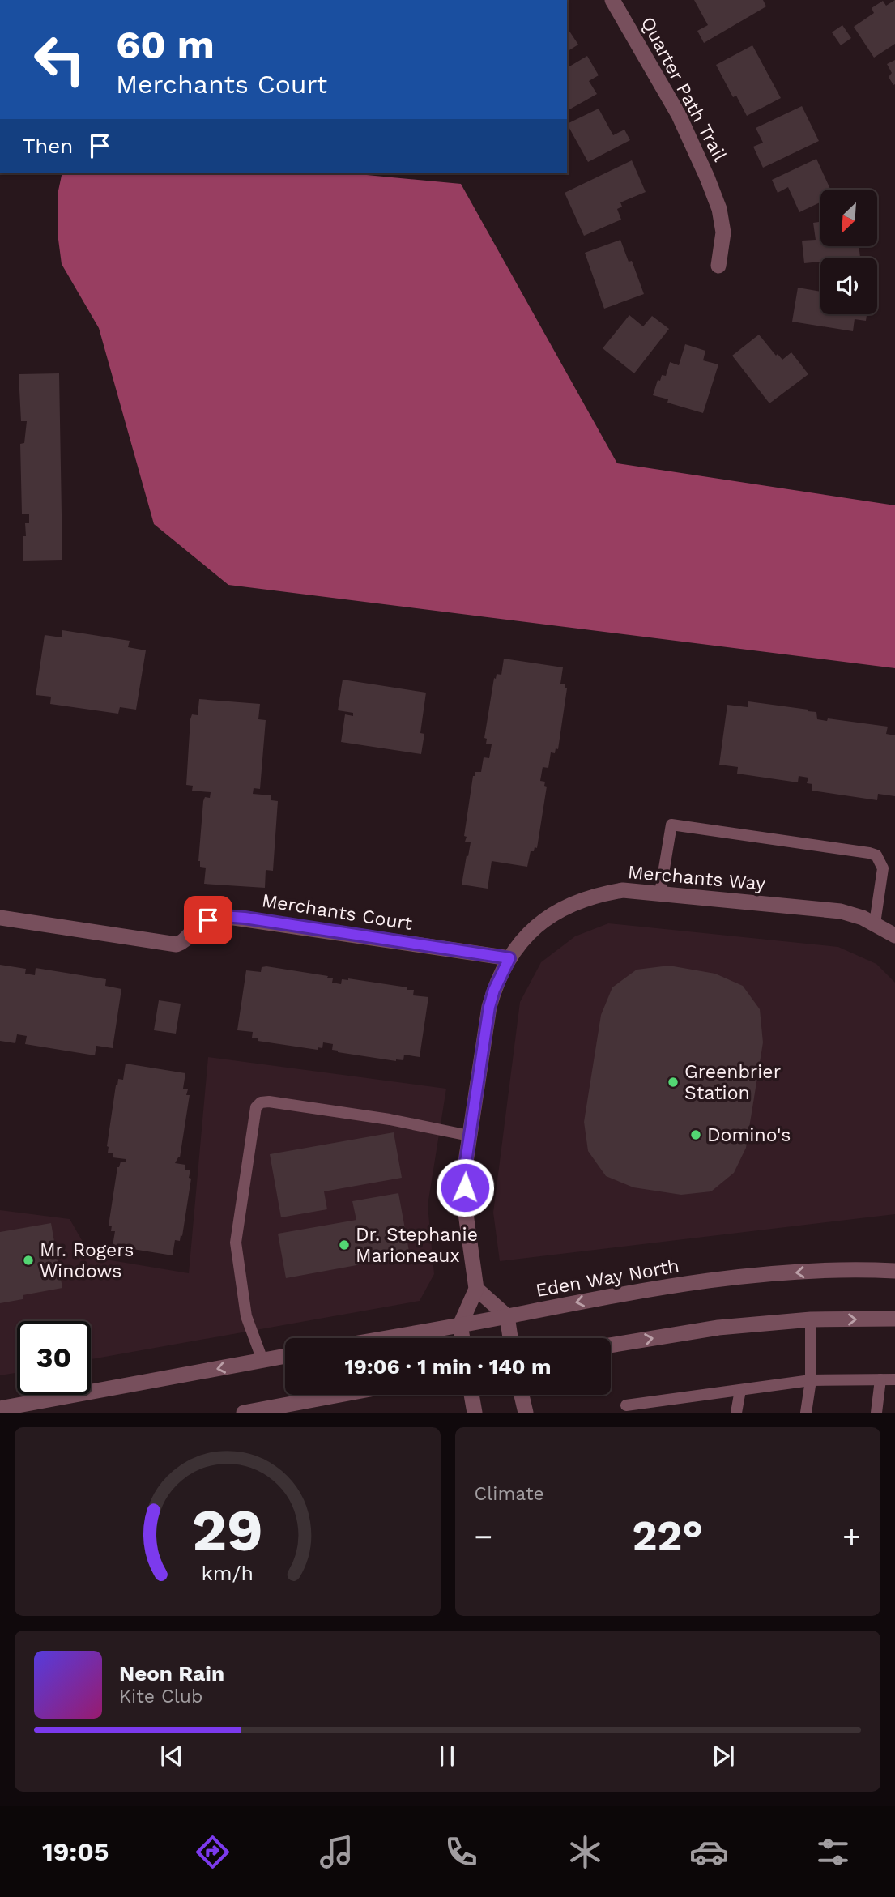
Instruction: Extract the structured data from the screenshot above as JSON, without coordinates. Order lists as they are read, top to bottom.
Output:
{
  "streets": {
    "street": [
      "Quarter Path Trail",
      "Merchants Way",
      "Merchants Court",
      "Eden Way North"
    ]
  },
  "crossings": [
    ["Merchants Way", "Merchants Court"]
  ],
  "places": [
    "Greenbrier Station",
    "Domino's",
    "Dr. Stephanie Marioneaux",
    "Mr. Rogers Windows"
  ],
  "north": "bottom left",
  "page": {
    "turn": ["60 m", "Merchants Court"],
    "then": "Then",
    "limit": "30",
    "trip": "19:06 · 1 min · 140 m",
    "tile": "Climate",
    "heat": ["−", "22°", "+"],
    "song": ["Neon Rain", "Kite Club"],
    "tabs": "19:05",
    "gauge": ["29", "km/h"]
  }
}
